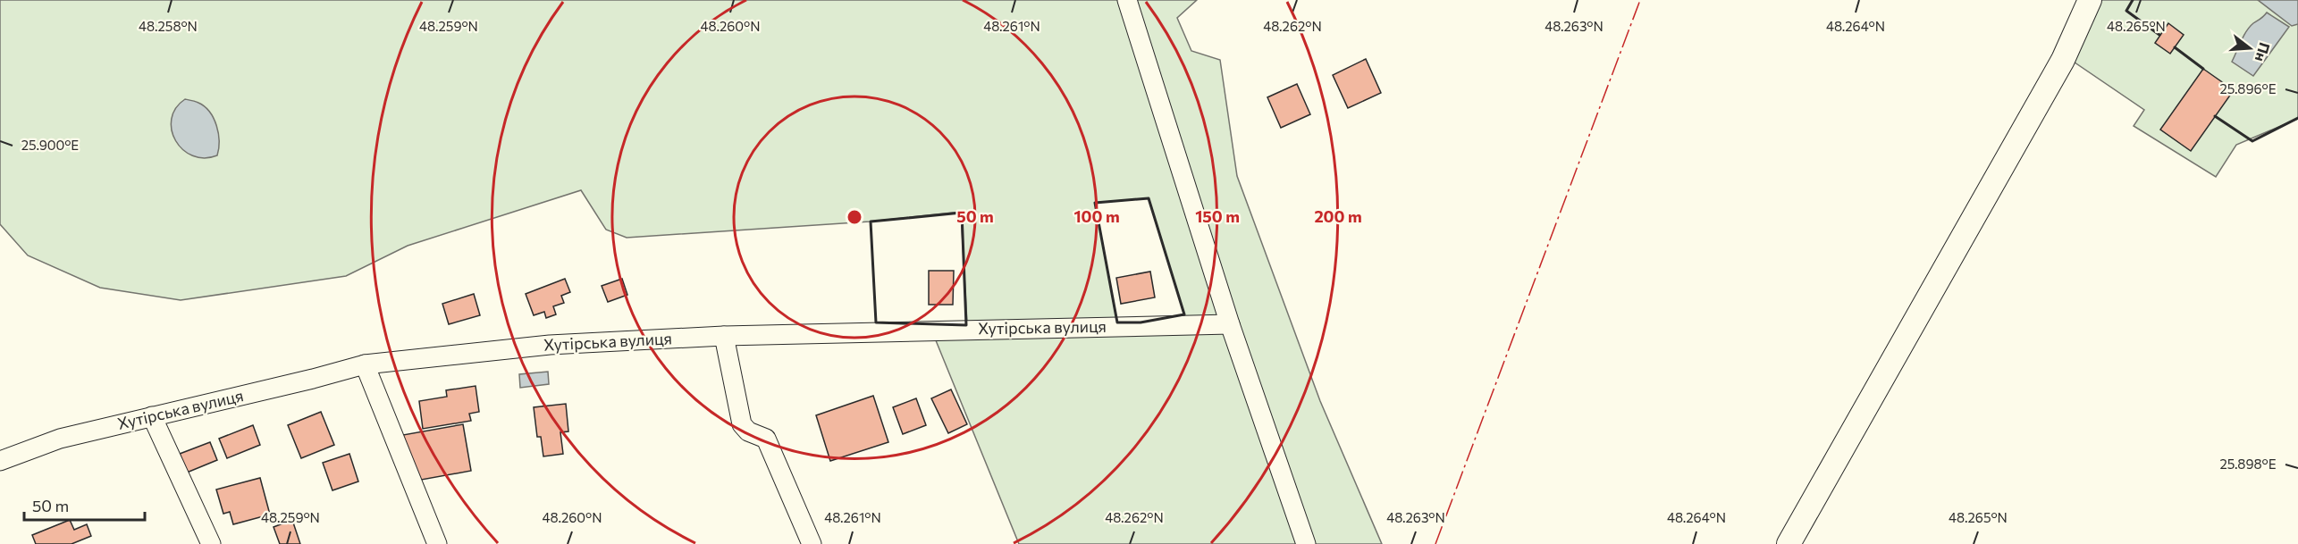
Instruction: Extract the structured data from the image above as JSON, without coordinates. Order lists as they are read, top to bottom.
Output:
{
  "streets": {
    "street": ["Хутірська вулиця"]
  },
  "scale_bar": "50 m",
  "north": "right",
  "coordinates": [
    "48.258°N",
    "48.259°N",
    "48.260°N",
    "48.261°N",
    "48.262°N",
    "48.263°N",
    "48.264°N",
    "48.265°N",
    "25.896°E",
    "25.900°E",
    "25.898°E"
  ],
  "rings": [
    "50 m",
    "100 m",
    "150 m",
    "200 m"
  ]
}
